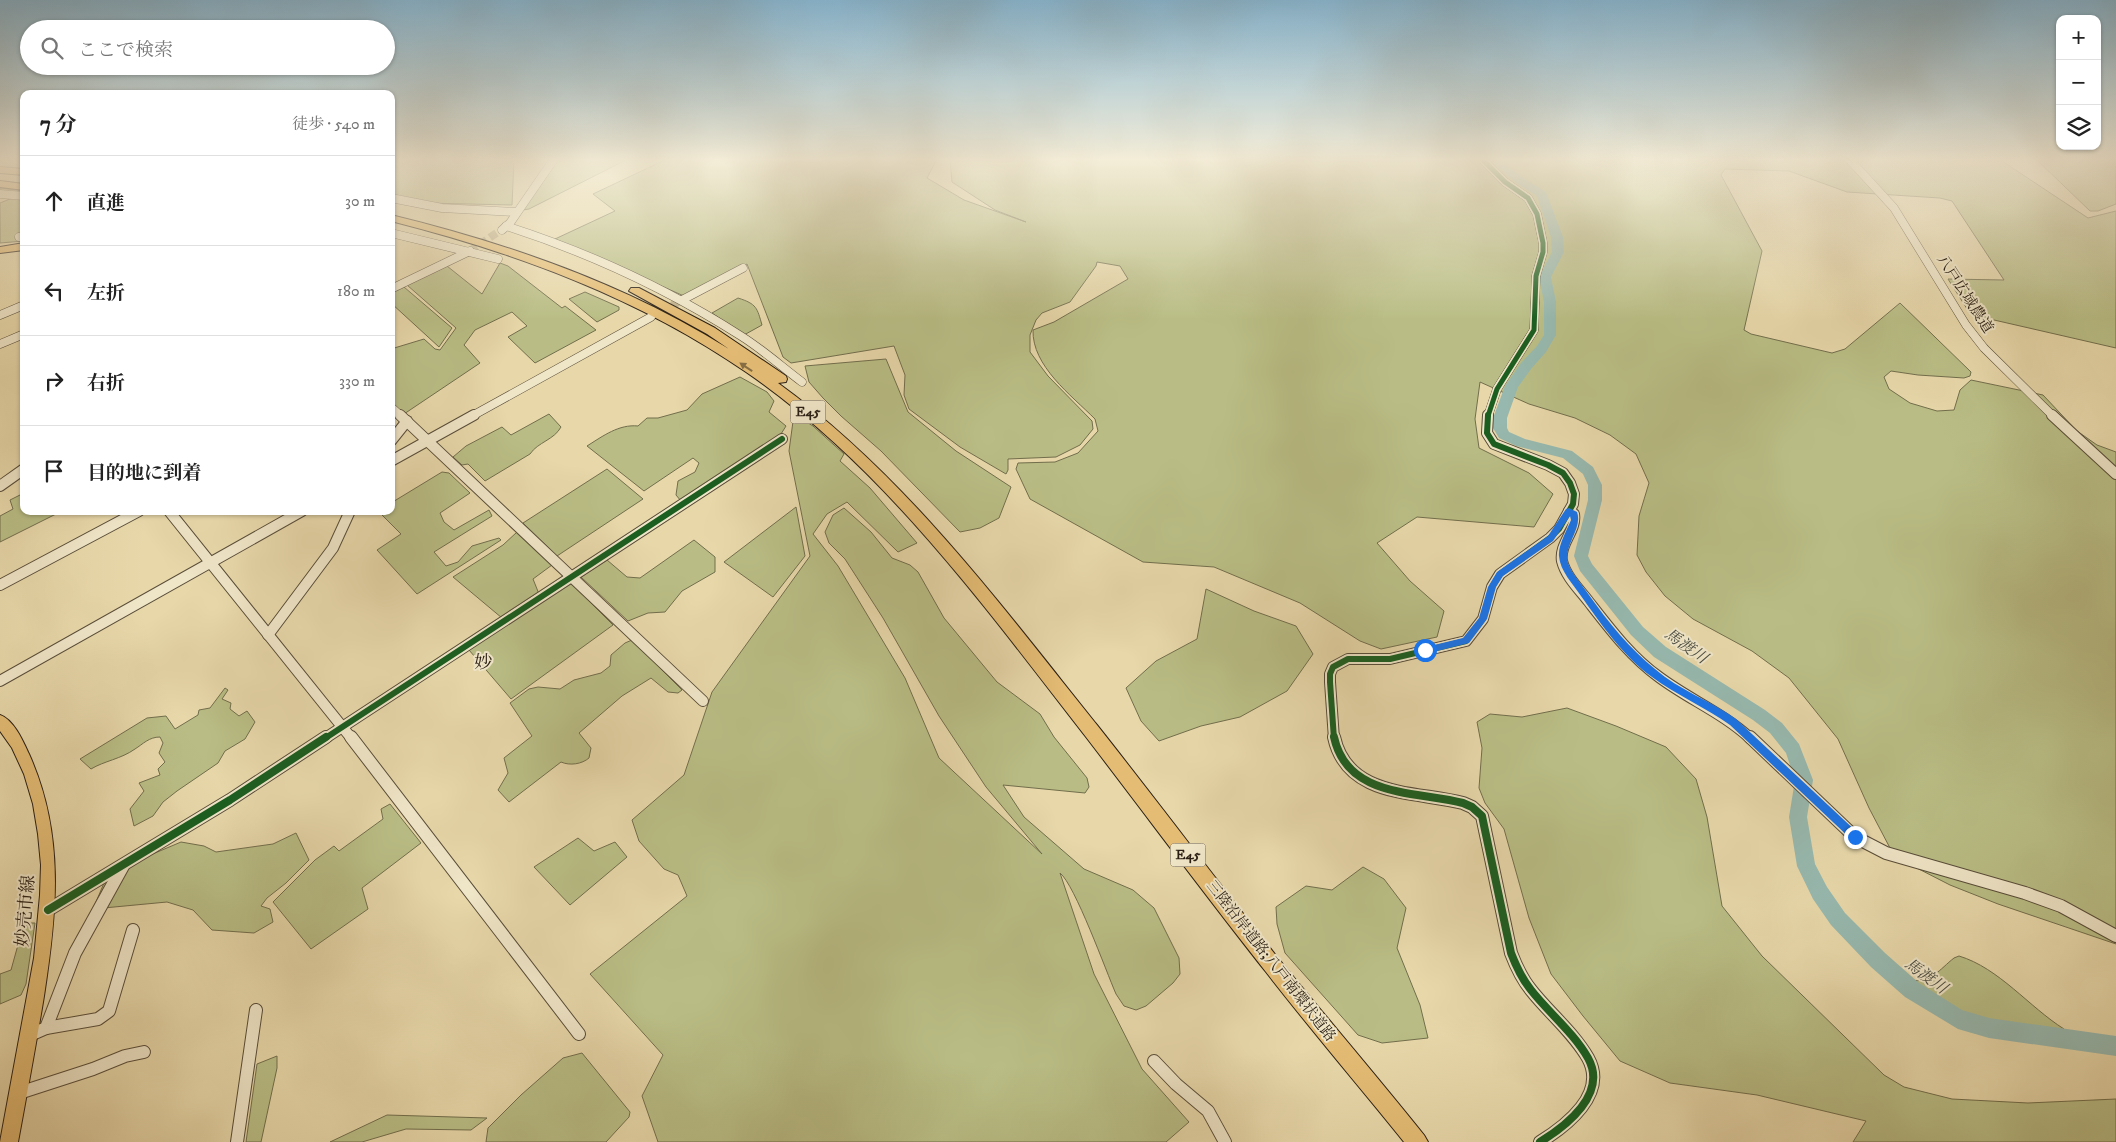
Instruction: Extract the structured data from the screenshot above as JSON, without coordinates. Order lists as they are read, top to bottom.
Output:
{
  "streets": {
    "highway": ["E45", "三陸沿岸道路;八戸南環状道路"],
    "main road": ["妙売市線"],
    "street": ["八戸広域農道"]
  },
  "districts": ["妙"],
  "water": ["馬渡川"],
  "page": {
    "map_buttons": ["+", "−"],
    "search": "ここで検索",
    "heading": ["7 分", "徒歩 · 540 m"],
    "list": [
      ["直進", "30 m"],
      ["左折", "180 m"],
      ["右折", "330 m"],
      "目的地に到着"
    ]
  }
}
